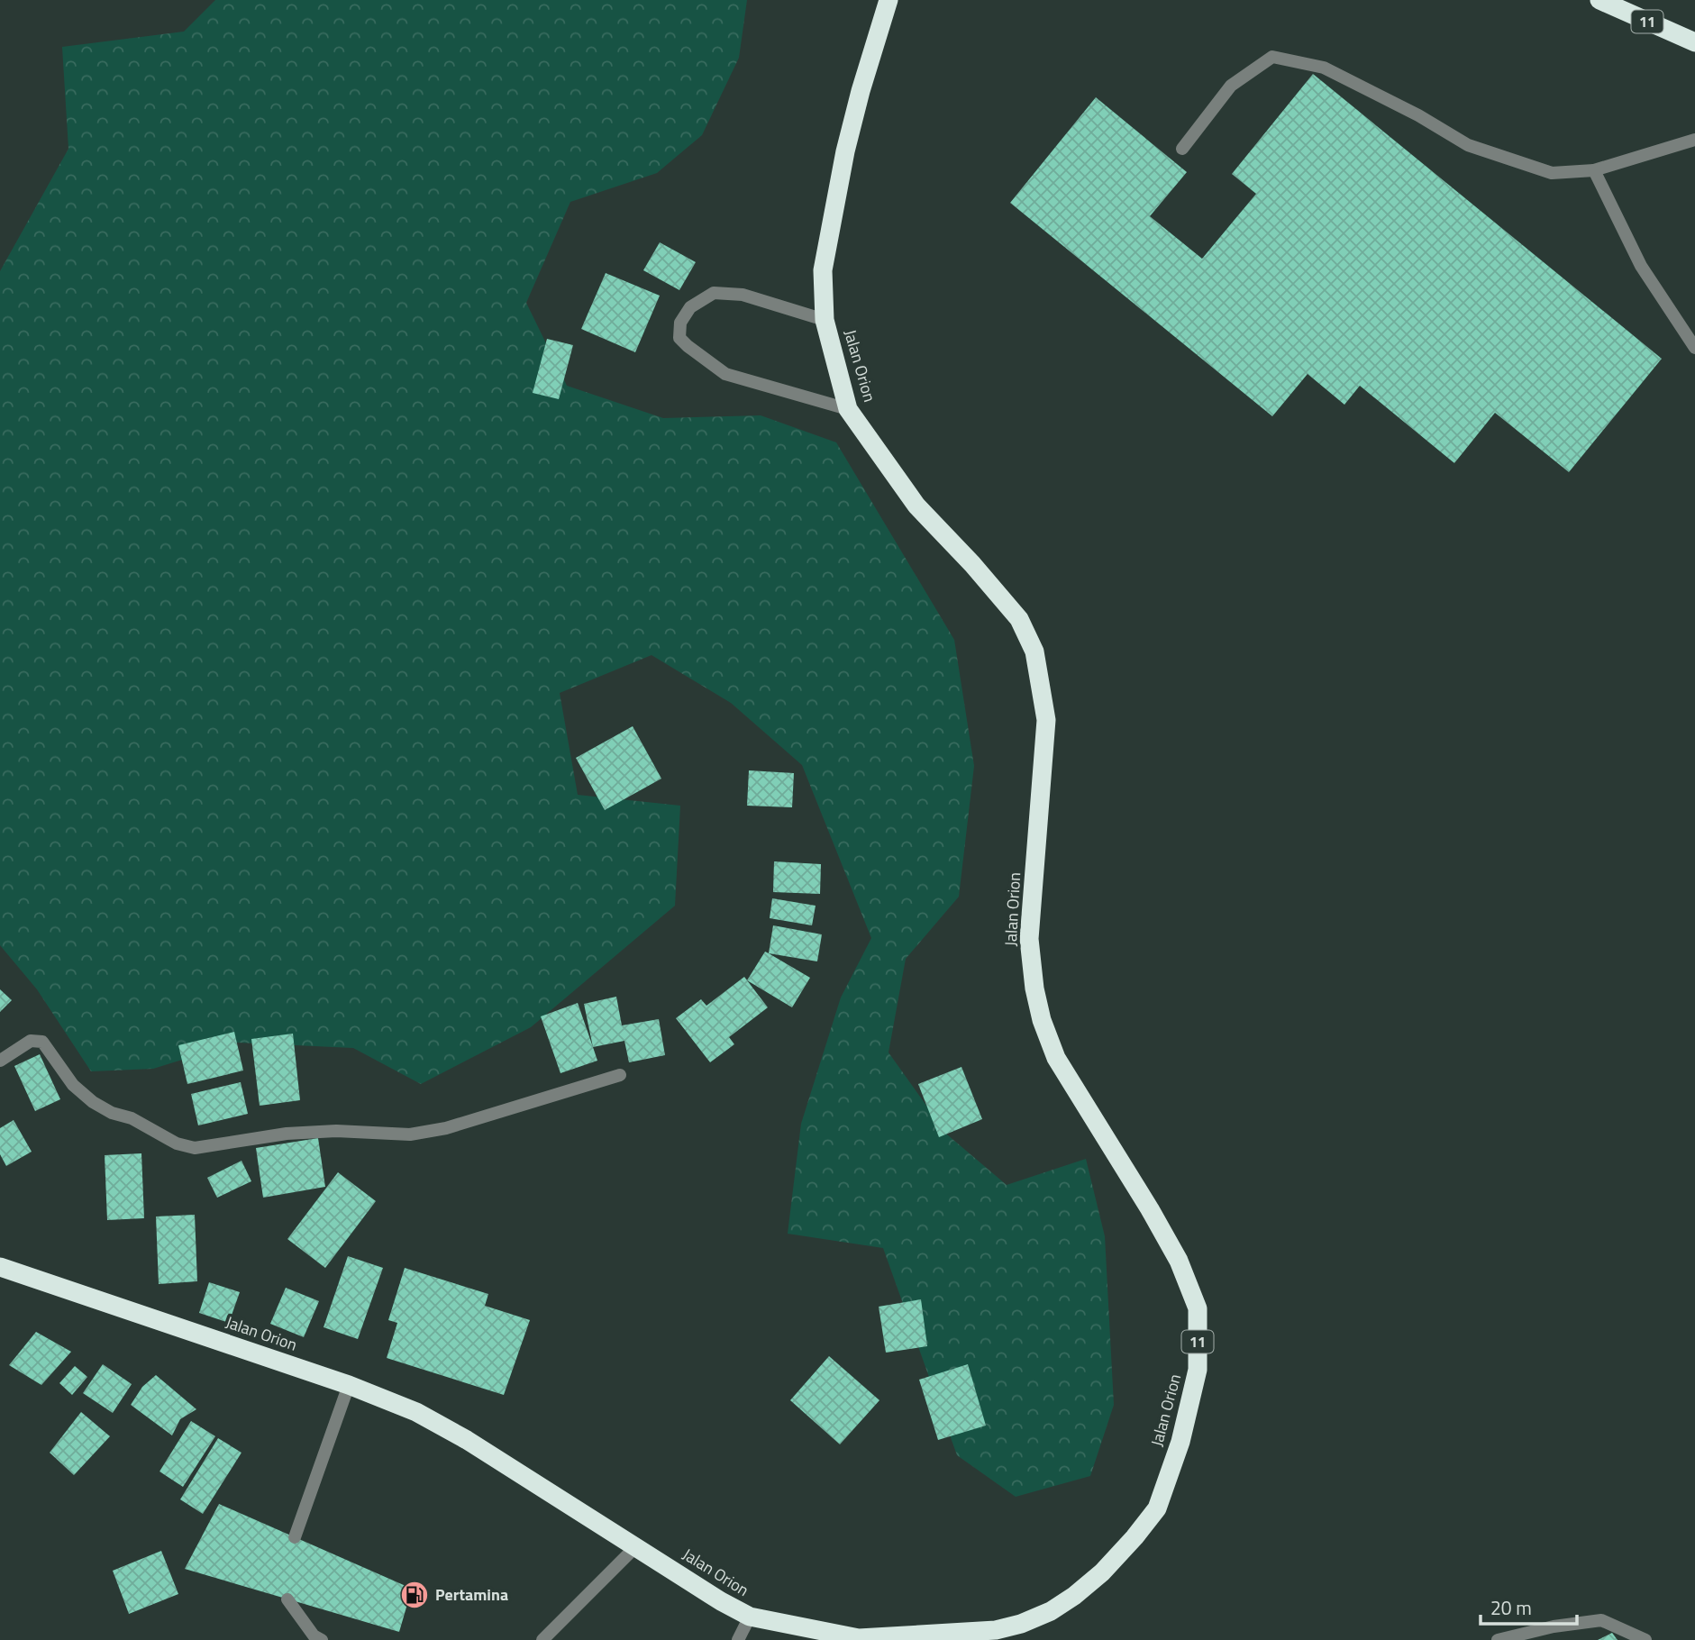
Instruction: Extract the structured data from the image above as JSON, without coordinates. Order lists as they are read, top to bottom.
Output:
{
  "streets": {
    "highway": ["11", "Jalan Orion"]
  },
  "places": {
    "fuel station": ["Pertamina"]
  },
  "scale_bar": "20 m"
}
